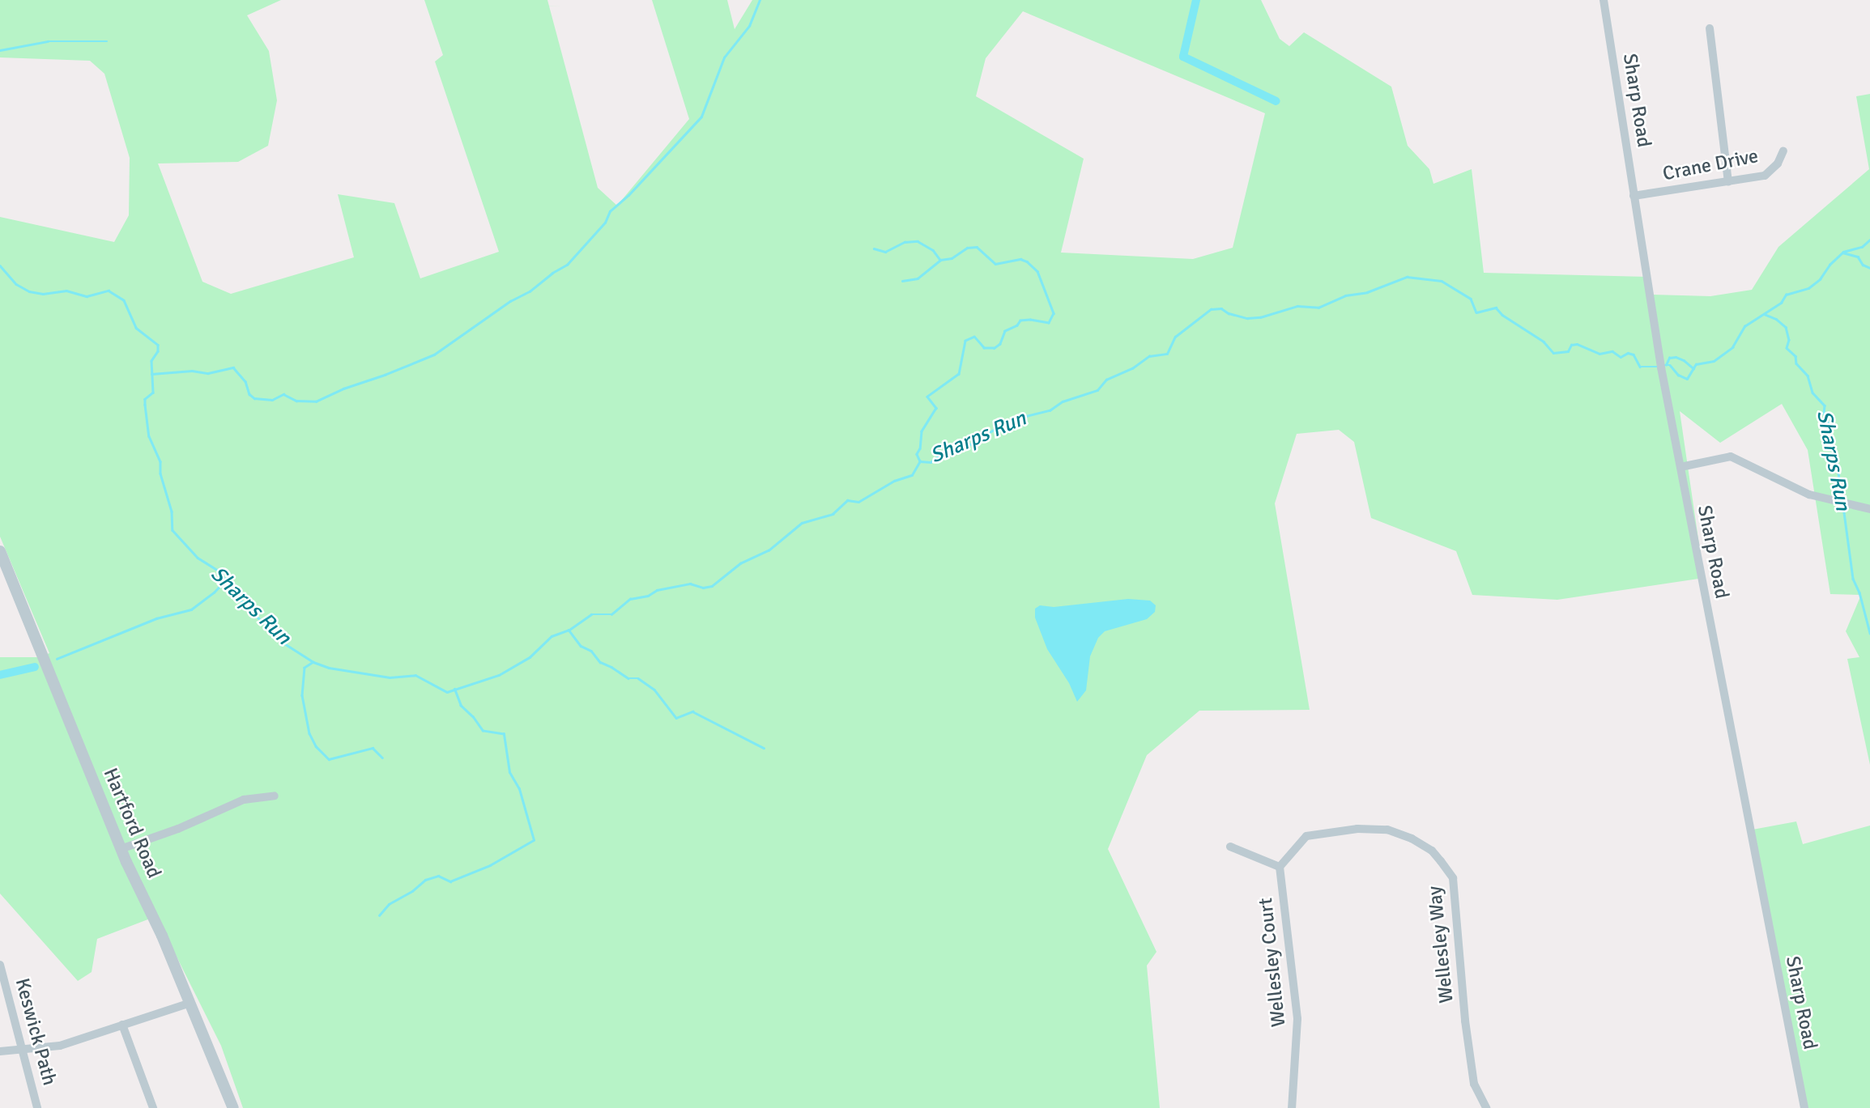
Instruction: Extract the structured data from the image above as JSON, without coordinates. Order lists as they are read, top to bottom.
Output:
{
  "streets": {
    "street": [
      "Sharp Road",
      "Crane Drive",
      "Hartford Road",
      "Wellesley Way",
      "Wellesley Court",
      "Keswick Path"
    ]
  },
  "crossings": [
    ["Sharp Road", "Crane Drive"],
    ["Wellesley Way", "Wellesley Court"]
  ],
  "water": ["Sharps Run"]
}
